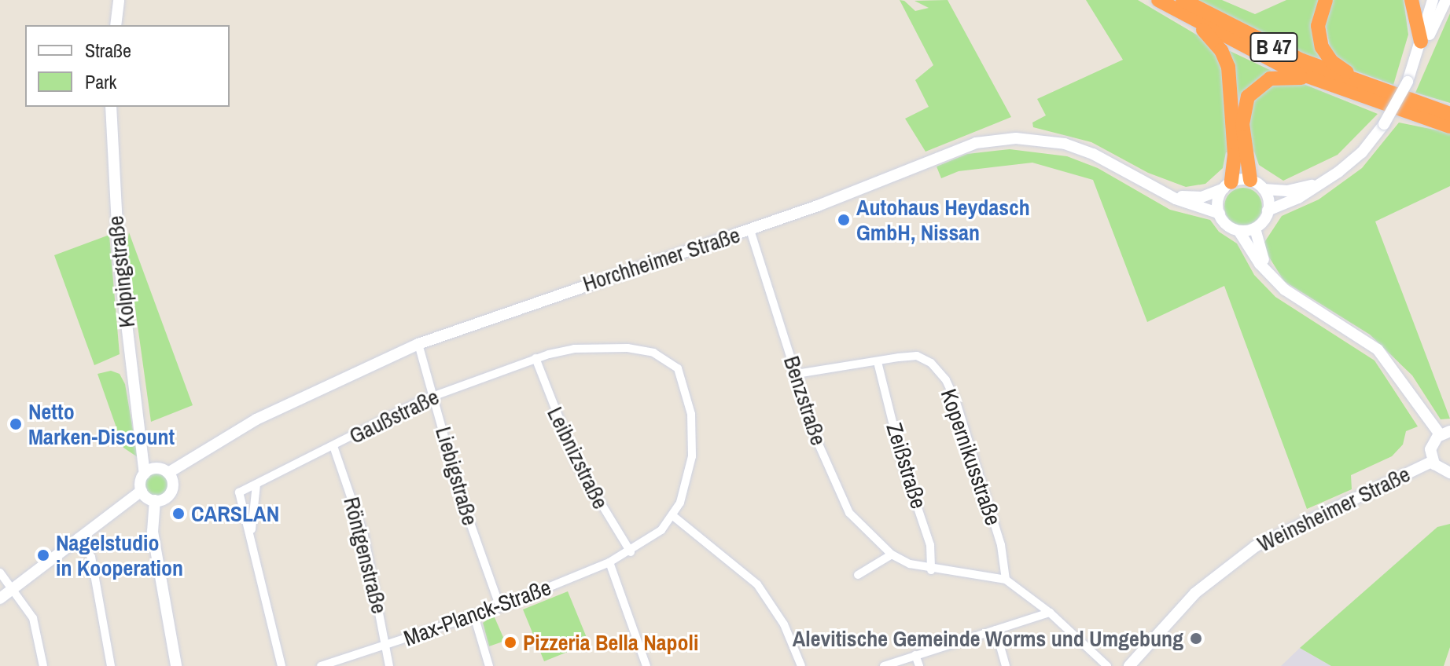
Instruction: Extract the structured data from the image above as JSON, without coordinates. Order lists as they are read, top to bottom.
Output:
{
  "streets": {
    "highway": ["B 47"],
    "main road": ["Horchheimer Straße", "Kolpingstraße", "Weinsheimer Straße"],
    "street": [
      "Benzstraße",
      "Gaußstraße",
      "Kopernikusstraße",
      "Leibnizstraße",
      "Zeißstraße",
      "Liebigstraße",
      "Röntgenstraße",
      "Max-Planck-Straße"
    ]
  },
  "crossings": [
    ["Horchheimer Straße", "Kolpingstraße"],
    ["Horchheimer Straße", "Benzstraße"],
    ["Horchheimer Straße", "Liebigstraße"],
    ["Benzstraße", "Kopernikusstraße"],
    ["Benzstraße", "Zeißstraße"],
    ["Gaußstraße", "Leibnizstraße"],
    ["Gaußstraße", "Liebigstraße"],
    ["Gaußstraße", "Röntgenstraße"],
    ["Gaußstraße", "Max-Planck-Straße"],
    ["Kopernikusstraße", "Zeißstraße"],
    ["Leibnizstraße", "Max-Planck-Straße"],
    ["Liebigstraße", "Max-Planck-Straße"],
    ["Röntgenstraße", "Max-Planck-Straße"]
  ],
  "places": [
    "Autohaus Heydasch GmbH, Nissan",
    "Netto Marken-Discount",
    "CARSLAN",
    "Nagelstudio in Kooperation",
    "Alevitische Gemeinde Worms und Umgebung",
    "Pizzeria Bella Napoli"
  ],
  "legend": ["Straße", "Park"]
}
